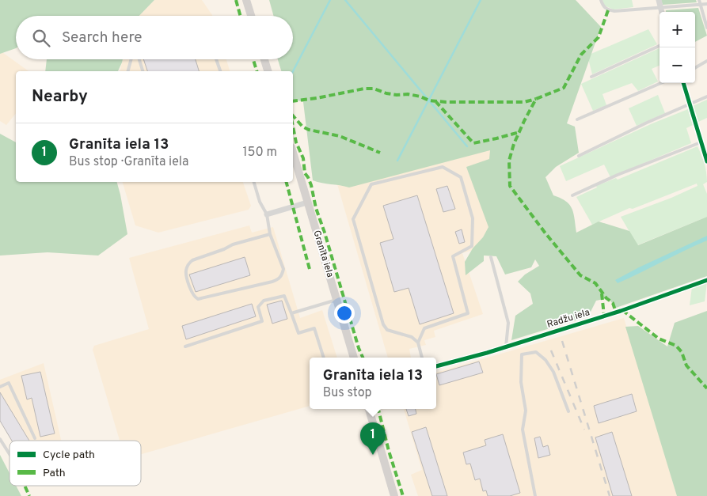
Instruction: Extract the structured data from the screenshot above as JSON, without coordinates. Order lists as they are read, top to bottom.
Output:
{
  "streets": {
    "main road": ["Granīta iela"],
    "street": ["Radžu iela"]
  },
  "legend": ["Cycle path", "Path"],
  "page": {
    "map_buttons": ["+", "−"],
    "search": "Search here",
    "heading": "Nearby",
    "list": [
      {
        "mark": "1",
        "name": "Granīta iela 13",
        "note": "Bus stop · Granīta iela",
        "value": "150 m"
      }
    ],
    "popup": ["Granīta iela 13", "Bus stop"],
    "pins": "1"
  }
}
